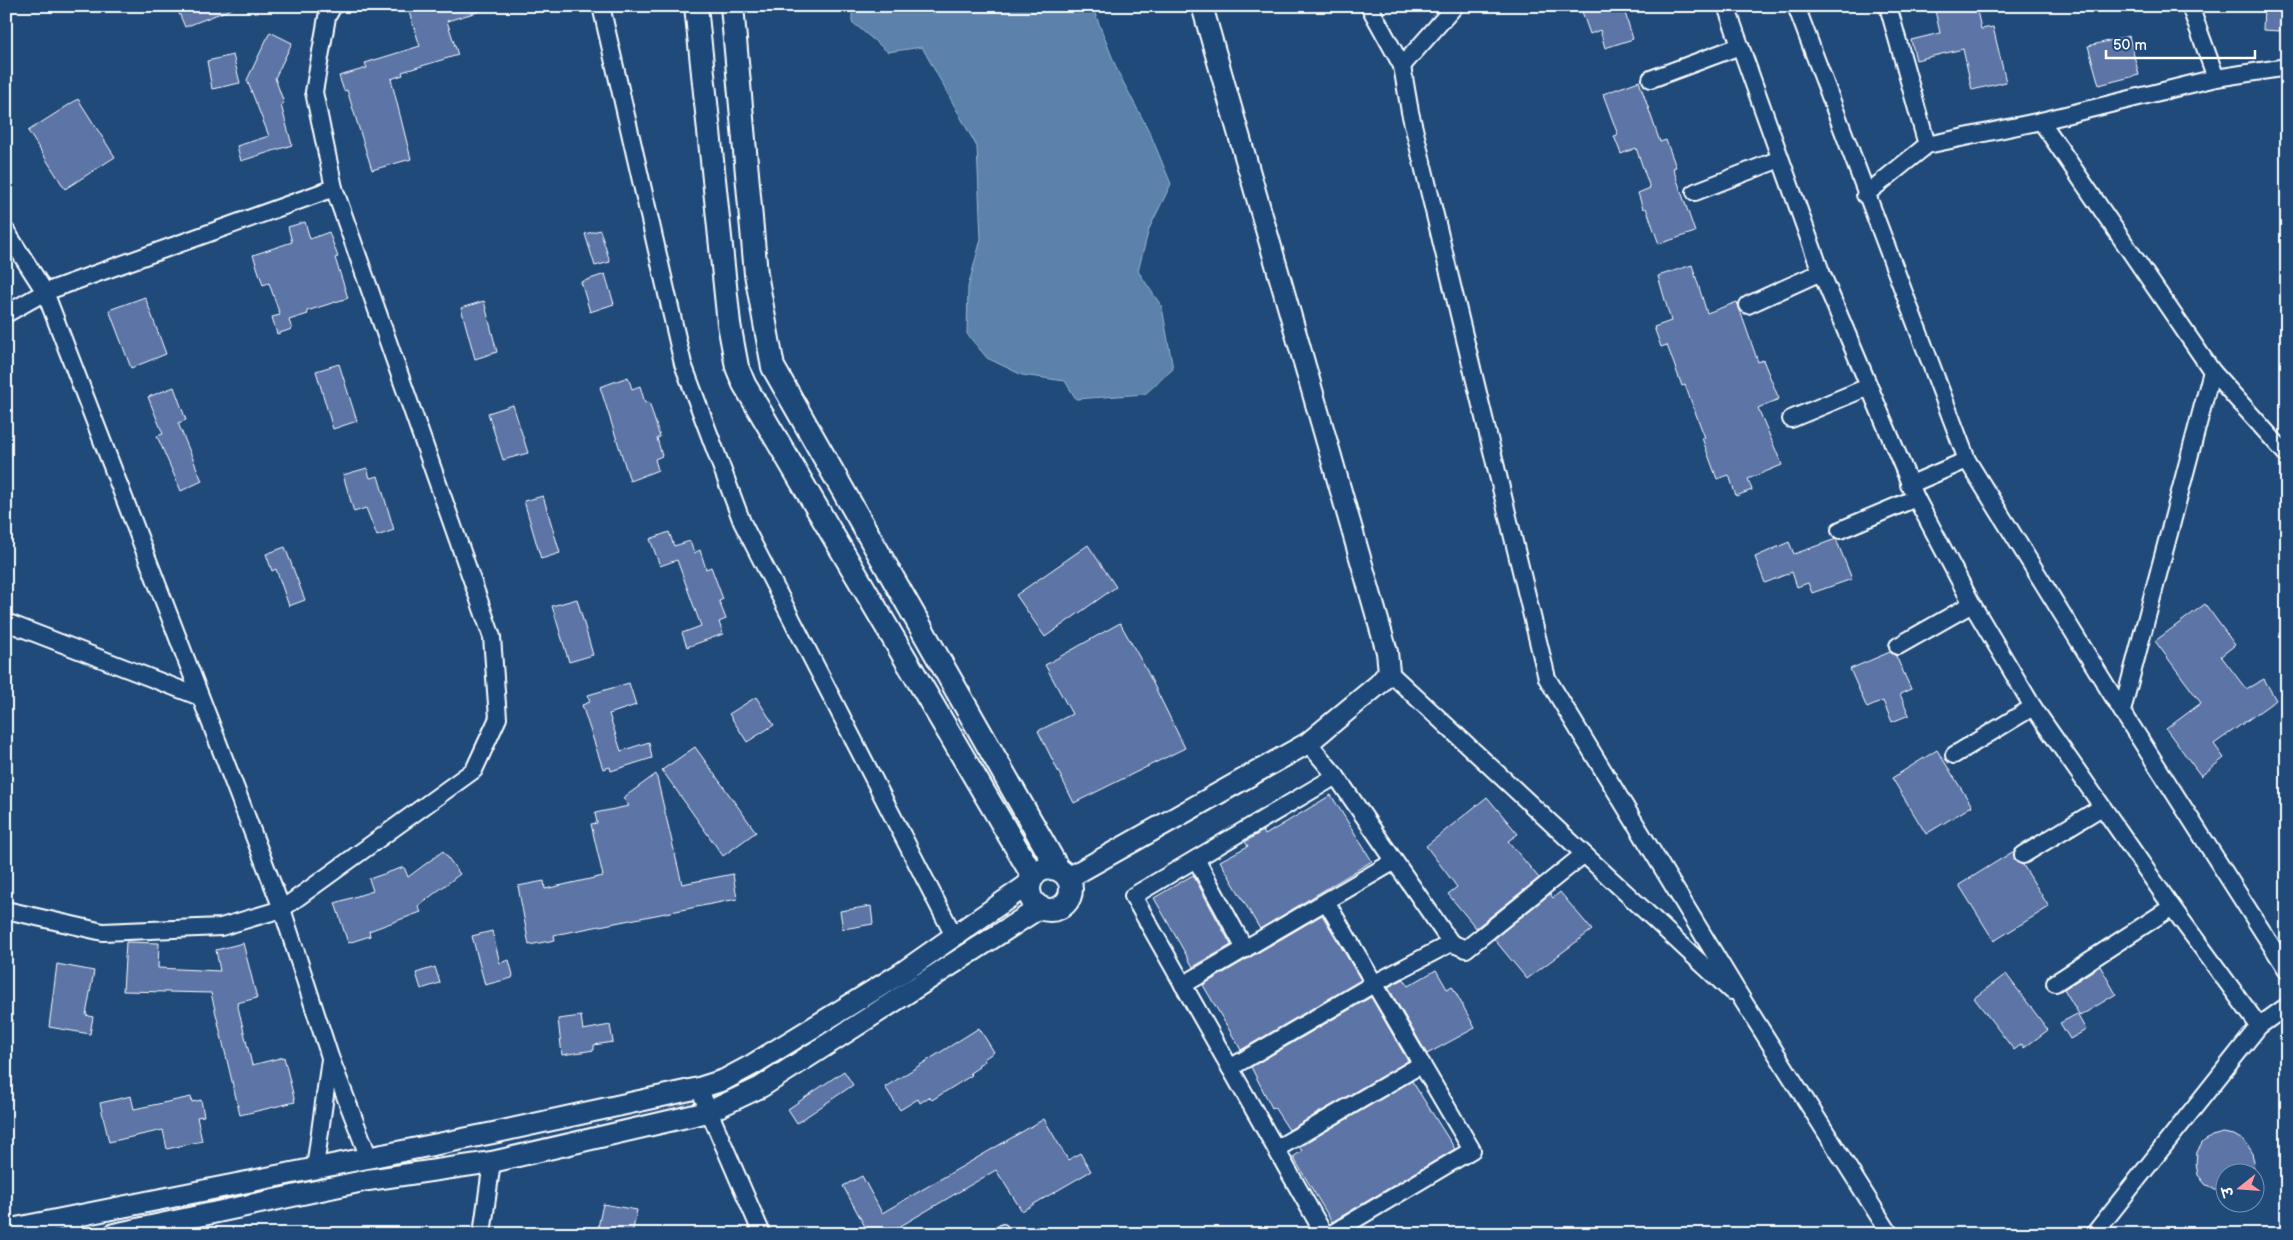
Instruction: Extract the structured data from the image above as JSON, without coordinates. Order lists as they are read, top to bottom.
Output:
{
  "scale_bar": "50 m",
  "north": "left"
}
